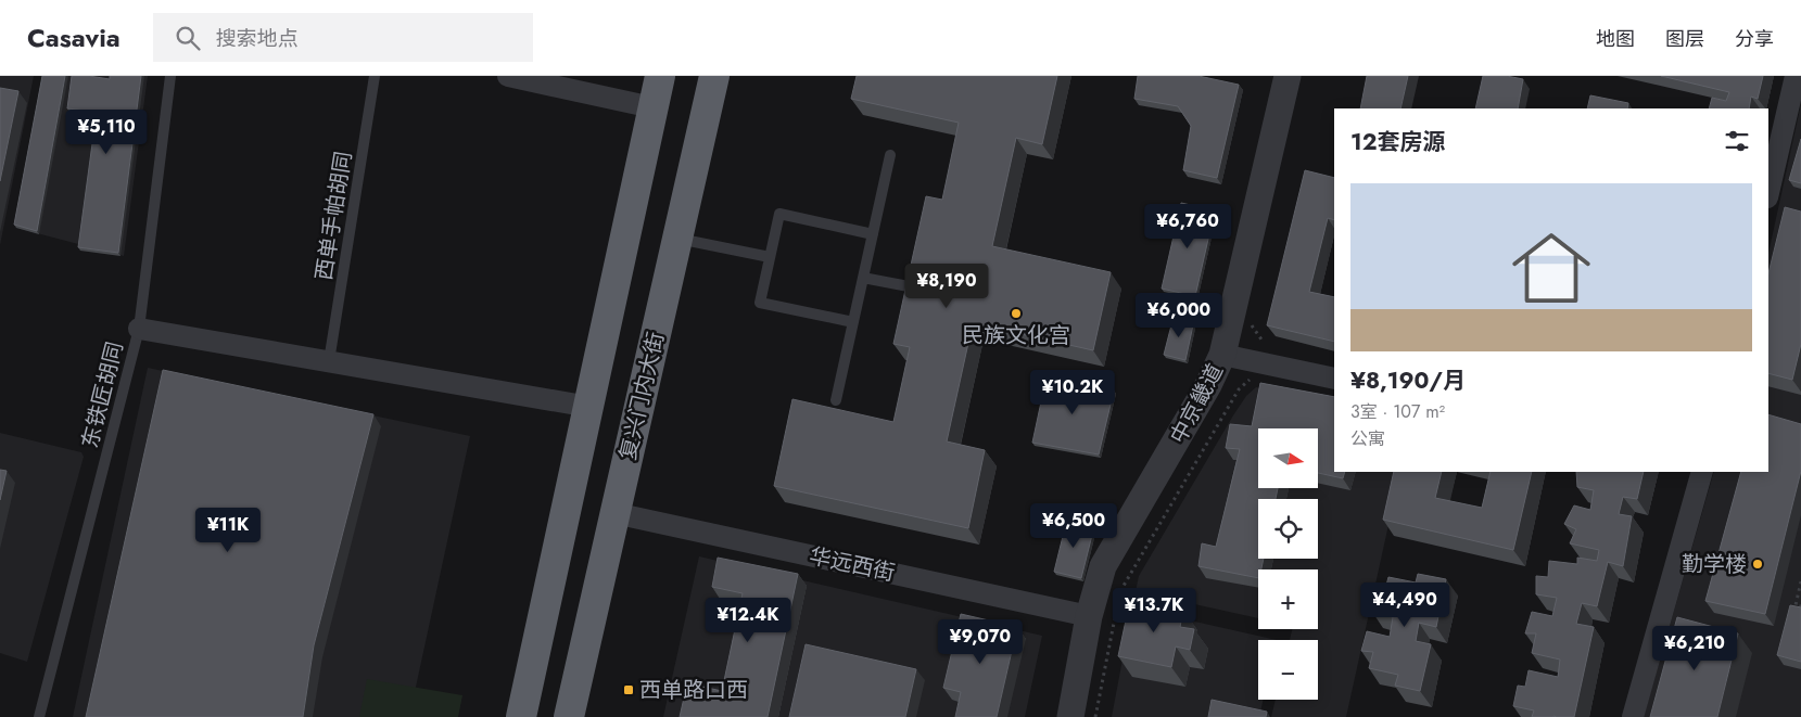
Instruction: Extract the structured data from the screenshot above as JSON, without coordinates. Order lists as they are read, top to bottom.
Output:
{
  "streets": {
    "highway": ["复兴门内大街"],
    "street": ["中京畿道", "华远西街"],
    "lane": ["西单手帕胡同", "东铁匠胡同"]
  },
  "crossings": [
    ["复兴门内大街", "华远西街"],
    ["中京畿道", "华远西街"]
  ],
  "places": {
    "other": ["民族文化宫", "勤学楼"],
    "transit": ["西单路口西"]
  },
  "north": "right",
  "page": {
    "header": "Casavia",
    "search": "搜索地点",
    "nav": ["地图", "图层", "分享"],
    "heading": "12套房源",
    "price": [
      "¥5,110",
      "¥6,760",
      "¥8,190",
      "¥6,000",
      "¥10.2K",
      "¥6,500",
      "¥11K",
      "¥4,490",
      "¥13.7K",
      "¥12.4K",
      "¥9,070",
      "¥6,210"
    ],
    "list": [
      {
        "name": "¥8,190/月",
        "note": "3室 · 107 m² · 公寓"
      }
    ],
    "map_buttons": ["+", "−"]
  }
}
